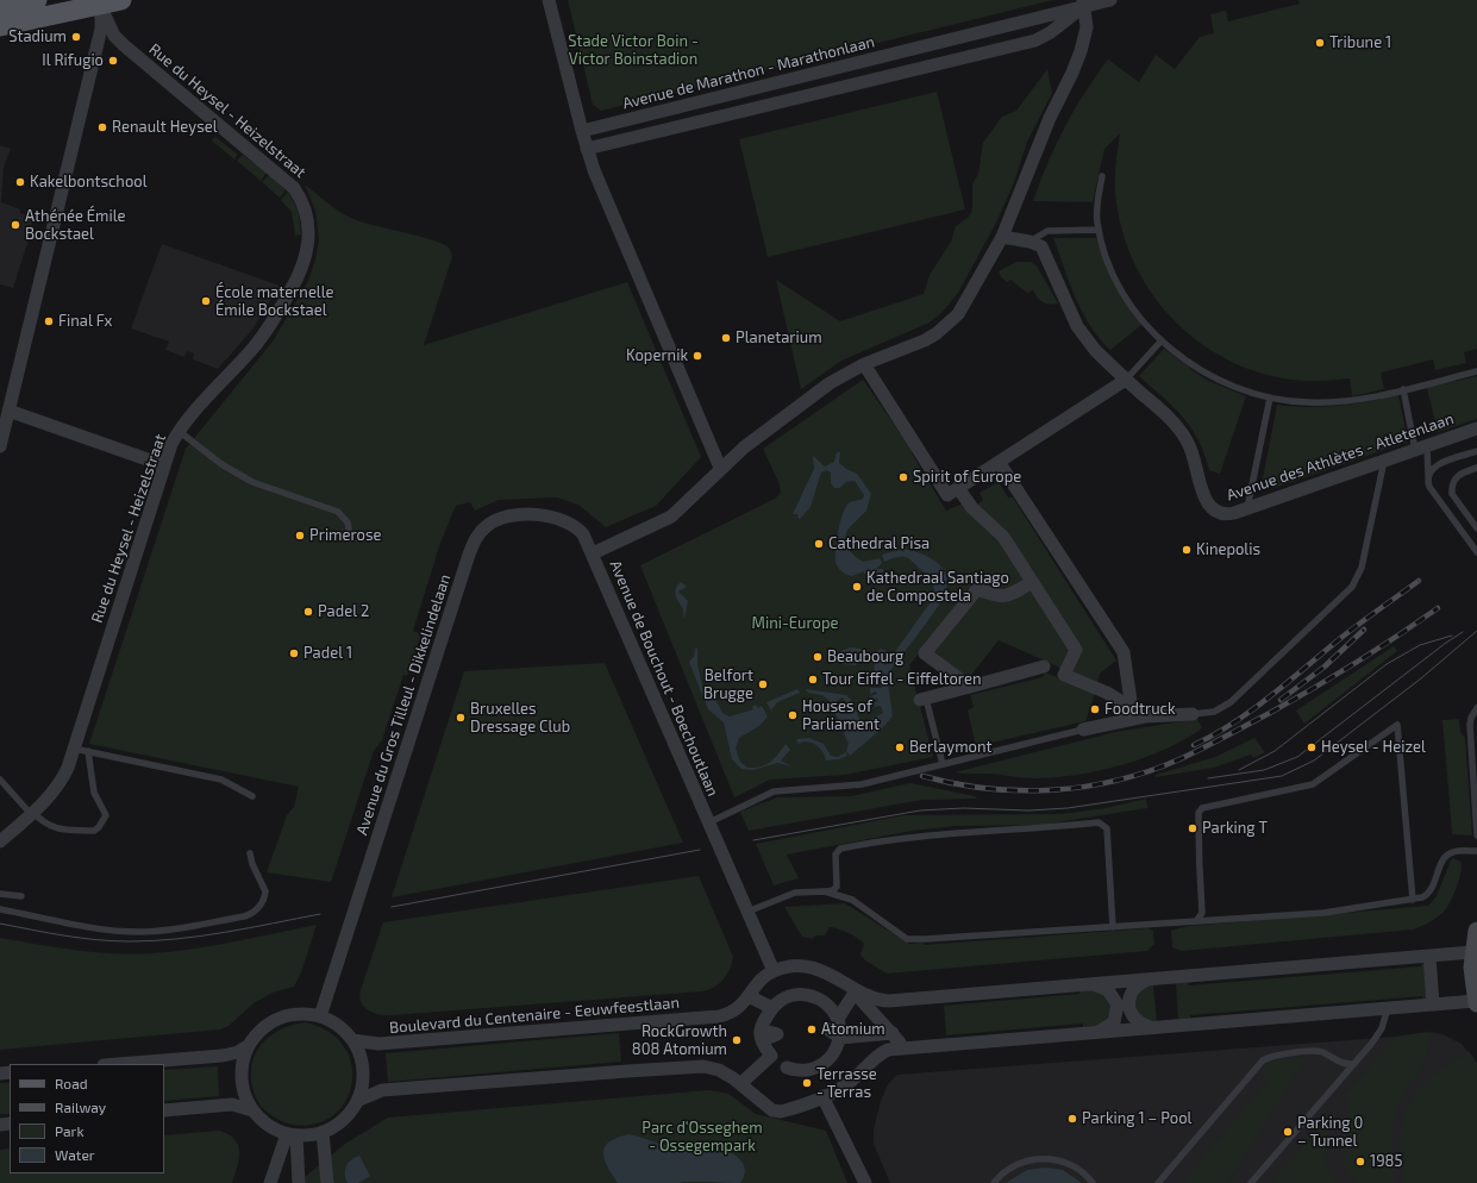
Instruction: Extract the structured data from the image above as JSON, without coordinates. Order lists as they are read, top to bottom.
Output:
{
  "streets": {
    "street": [
      "Avenue de Marathon - Marathonlaan",
      "Rue du Heysel - Heizelstraat",
      "Avenue des Athlètes - Atletenlaan",
      "Avenue de Bouchout - Boechoutlaan",
      "Avenue du Gros Tilleul - Dikkelindelaan",
      "Boulevard du Centenaire - Eeuwfeestlaan"
    ]
  },
  "crossings": [
    ["Avenue de Marathon - Marathonlaan", "Avenue de Bouchout - Boechoutlaan"],
    ["Avenue de Bouchout - Boechoutlaan", "Avenue du Gros Tilleul - Dikkelindelaan"],
    ["Avenue de Bouchout - Boechoutlaan", "Boulevard du Centenaire - Eeuwfeestlaan"],
    ["Avenue du Gros Tilleul - Dikkelindelaan", "Boulevard du Centenaire - Eeuwfeestlaan"]
  ],
  "parks": ["Stade Victor Boin - Victor Boinstadion", "Mini-Europe", "Parc d'Osseghem - Ossegempark"],
  "places": [
    "Stadium",
    "Tribune 1",
    "Il Rifugio",
    "Renault Heysel",
    "Kakelbontschool",
    "Athénée Émile Bockstael",
    "École maternelle Émile Bockstael",
    "Final Fx",
    "Planetarium",
    "Kopernik",
    "Spirit of Europe",
    "Primerose",
    "Cathedral Pisa",
    "Kinepolis",
    "Kathedraal Santiago de Compostela",
    "Padel 2",
    "Padel 1",
    "Beaubourg",
    "Tour Eiffel - Eiffeltoren",
    "Belfort Brugge",
    "Foodtruck",
    "Houses of Parliament",
    "Bruxelles Dressage Club",
    "Berlaymont",
    "Heysel - Heizel",
    "Parking T",
    "Atomium",
    "RockGrowth 808 Atomium",
    "Terrasse - Terras",
    "Parking 1 – Pool",
    "Parking 0 – Tunnel",
    "1985"
  ],
  "legend": [
    "Road",
    "Railway",
    "Park",
    "Water"
  ]
}
